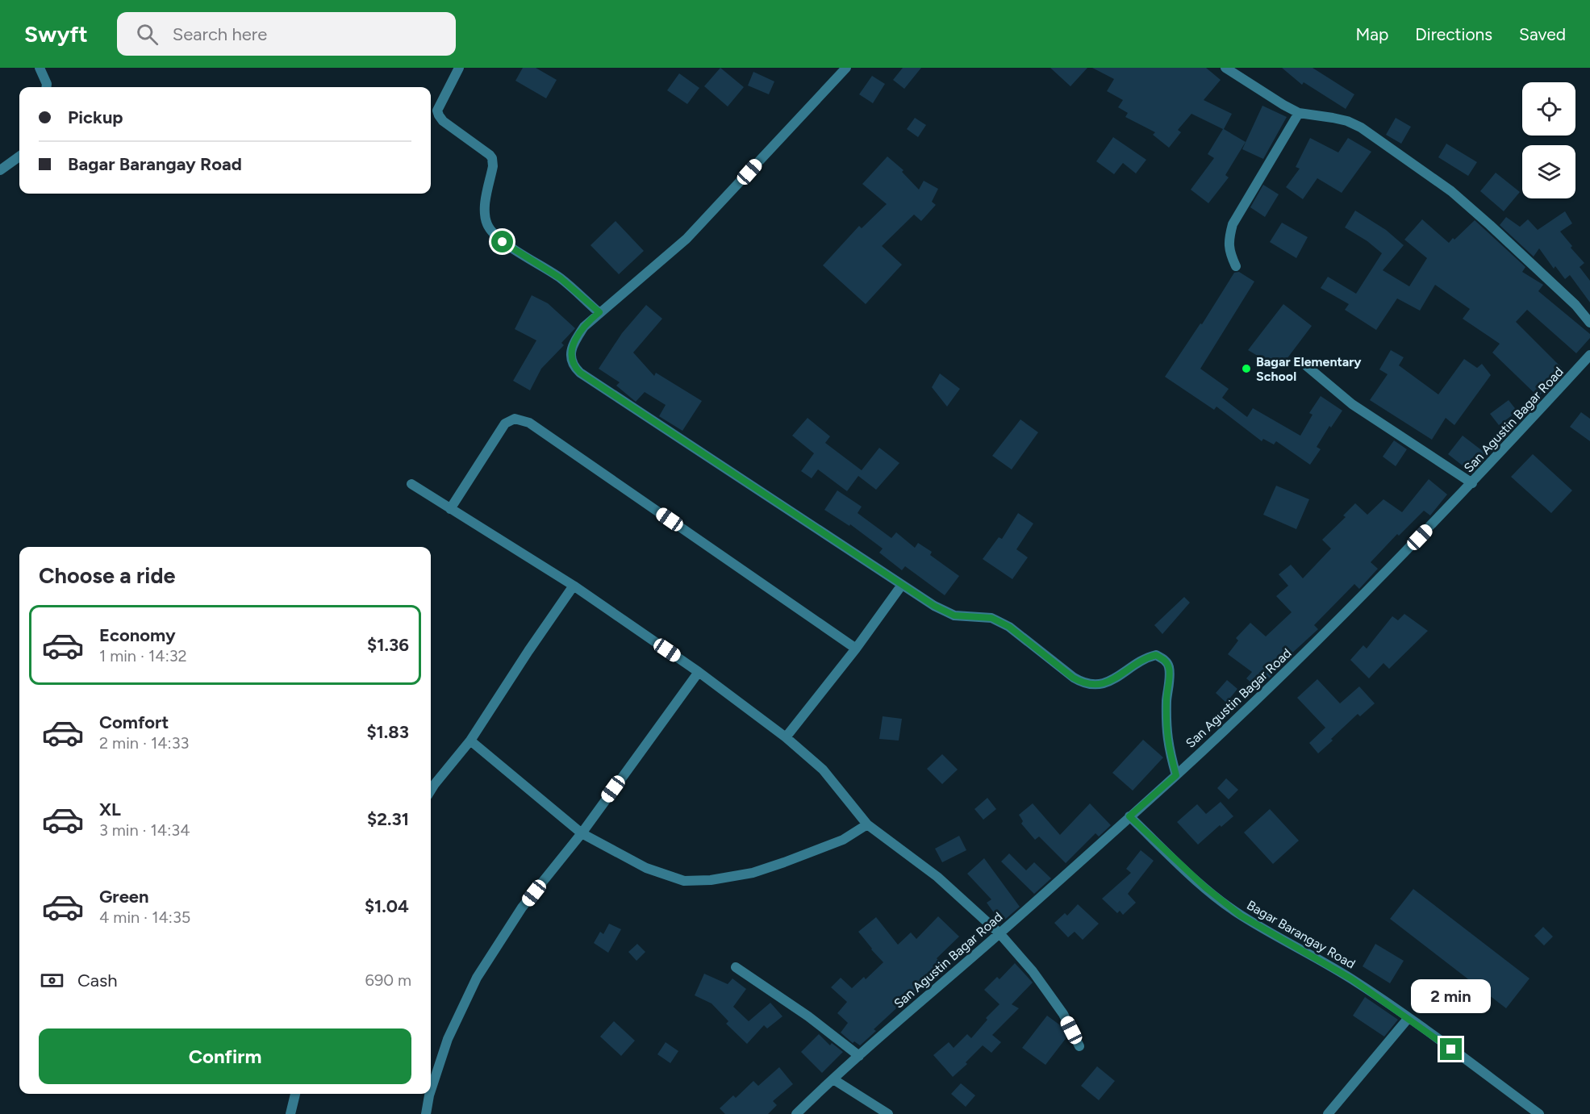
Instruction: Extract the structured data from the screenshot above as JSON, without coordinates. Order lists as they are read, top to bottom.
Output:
{
  "streets": {
    "street": ["San Agustin Bagar Road", "Bagar Barangay Road"]
  },
  "crossings": [
    ["San Agustin Bagar Road", "Bagar Barangay Road"]
  ],
  "places": ["Bagar Elementary School"],
  "page": {
    "header": "Swyft",
    "search": "Search here",
    "nav": ["Map", "Directions", "Saved"],
    "banner": ["Pickup", "Bagar Barangay Road"],
    "heading": "Choose a ride",
    "list": [
      {
        "name": "Economy",
        "note": "1 min · 14:32",
        "value": "$1.36"
      },
      {
        "name": "Comfort",
        "note": "2 min · 14:33",
        "value": "$1.83"
      },
      {
        "name": "XL",
        "note": "3 min · 14:34",
        "value": "$2.31"
      },
      {
        "name": "Green",
        "note": "4 min · 14:35",
        "value": "$1.04"
      }
    ],
    "pay": ["Cash", "690 m"],
    "bubble": "2 min",
    "buttons": "Confirm"
  }
}
